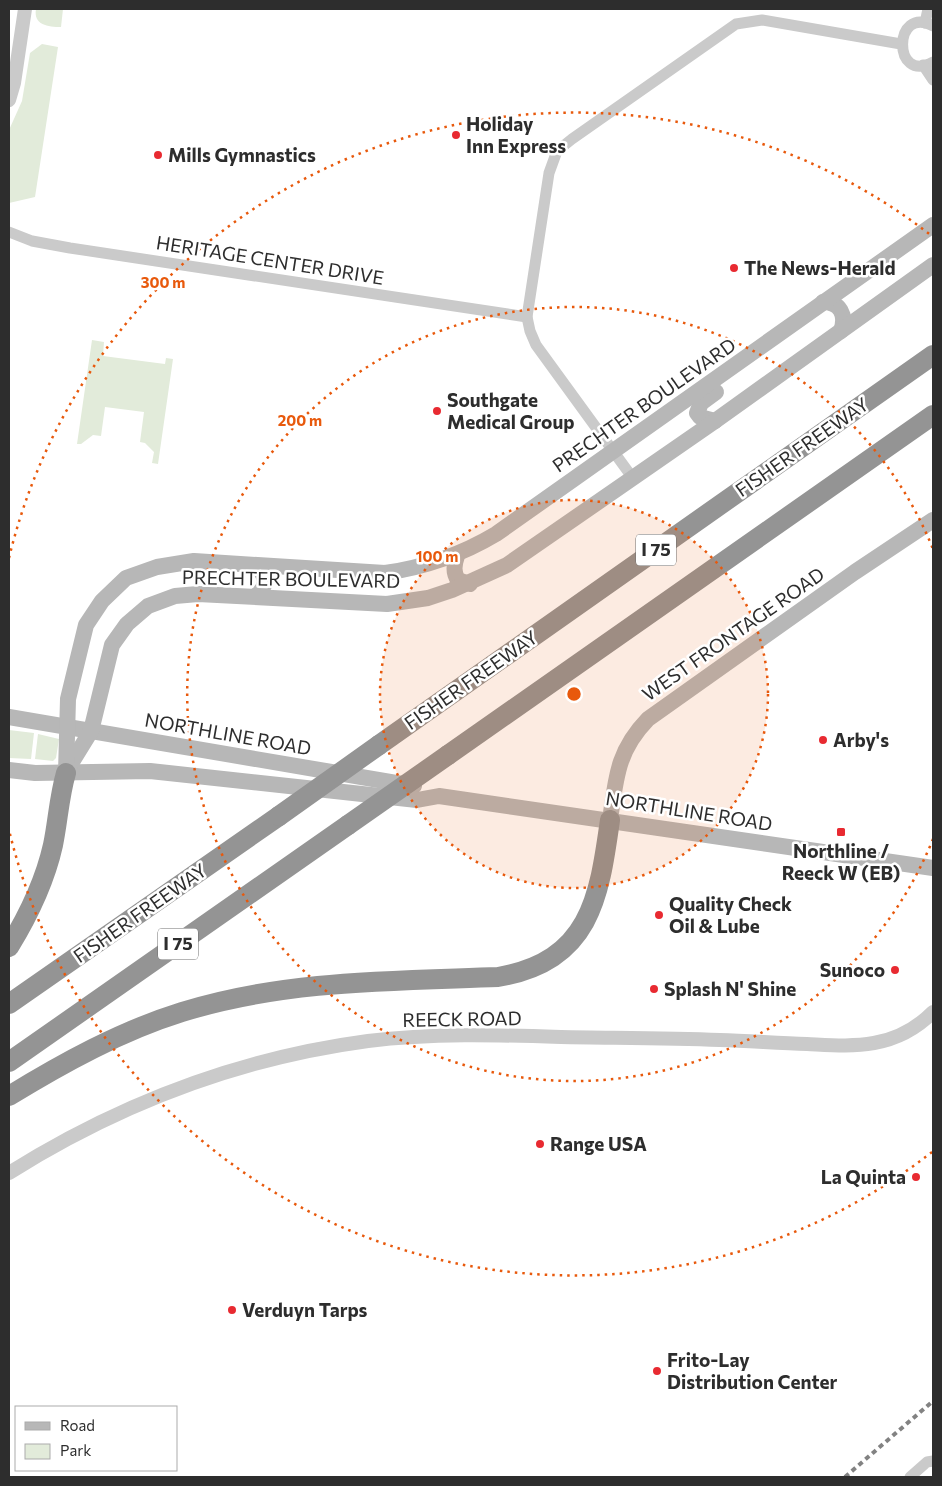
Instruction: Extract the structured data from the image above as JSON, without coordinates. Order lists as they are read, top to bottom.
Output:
{
  "streets": {
    "highway": ["FISHER FREEWAY", "I 75"],
    "main road": ["PRECHTER BOULEVARD", "WEST FRONTAGE ROAD", "NORTHLINE ROAD"],
    "street": ["HERITAGE CENTER DRIVE", "REECK ROAD"]
  },
  "crossings": [
    ["PRECHTER BOULEVARD", "NORTHLINE ROAD"],
    ["WEST FRONTAGE ROAD", "NORTHLINE ROAD"]
  ],
  "places": {
    "other": [
      "Holiday Inn Express",
      "Mills Gymnastics",
      "The News-Herald",
      "Southgate Medical Group",
      "Arby's",
      "Quality Check Oil & Lube",
      "Sunoco",
      "Splash N' Shine",
      "Range USA",
      "La Quinta",
      "Verduyn Tarps",
      "Frito-Lay Distribution Center"
    ],
    "transit": ["Northline / Reeck W (EB)"]
  },
  "legend": ["Road", "Park"],
  "rings": ["300 m", "200 m", "100 m"]
}
